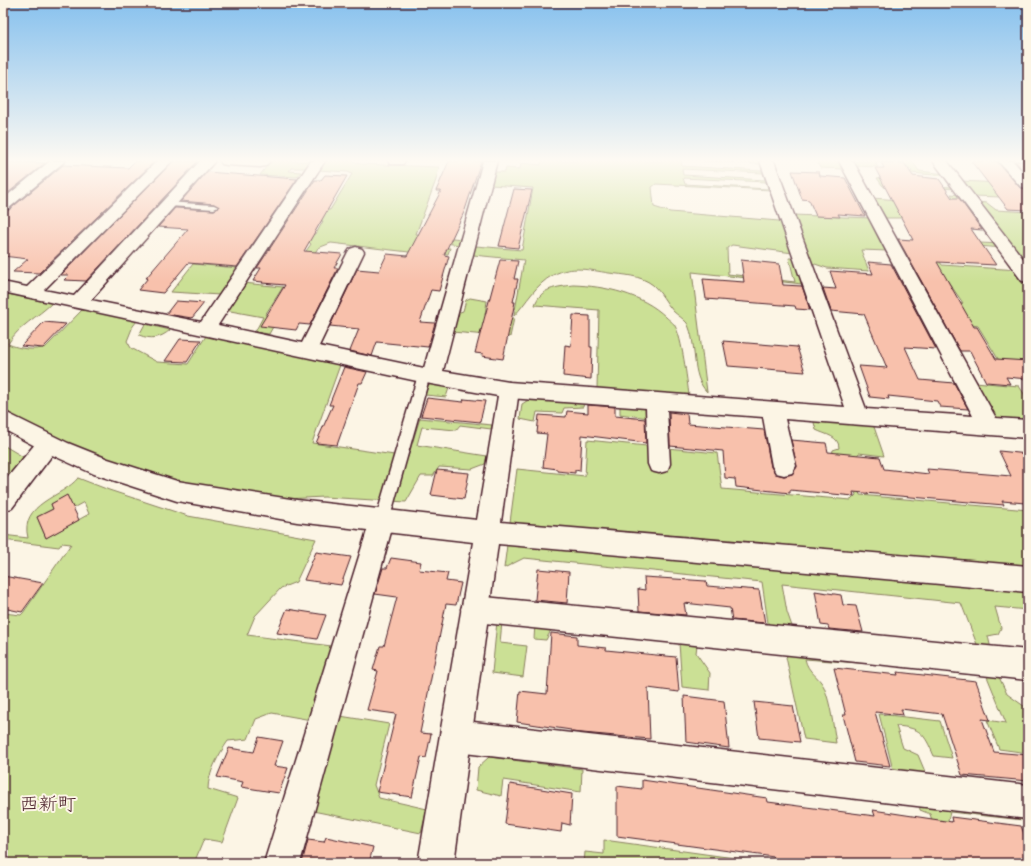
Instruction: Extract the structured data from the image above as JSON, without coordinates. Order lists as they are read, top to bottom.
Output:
{
  "districts": ["西新町"]
}
